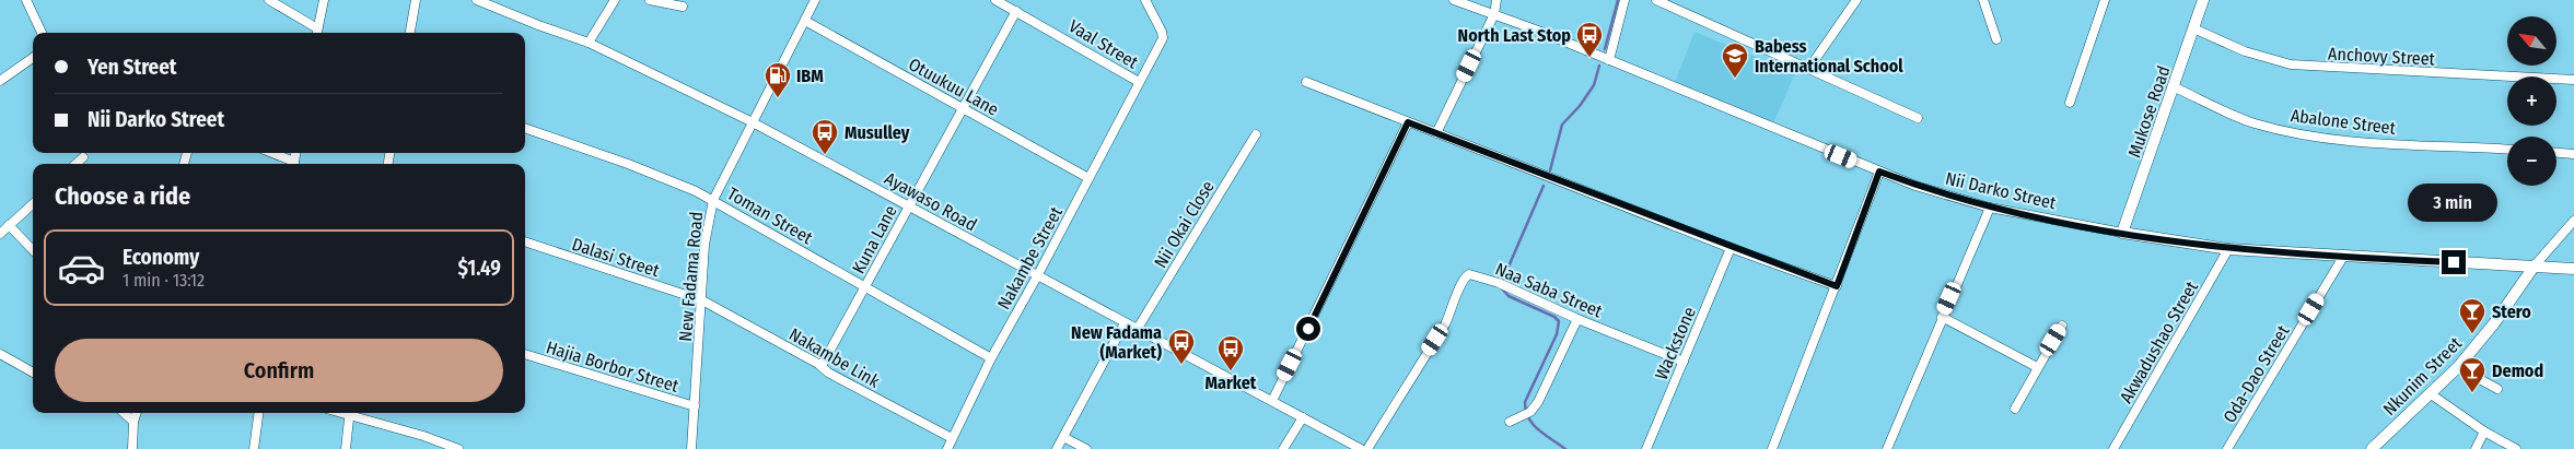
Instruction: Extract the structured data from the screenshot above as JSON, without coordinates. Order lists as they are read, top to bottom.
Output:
{
  "streets": {
    "street": [
      "Vaal Street",
      "Anchovy Street",
      "Otuukuu Lane",
      "Mukose Road",
      "Abalone Street",
      "Nii Darko Street",
      "Ayawaso Road",
      "Toman Street",
      "Nii Okai Close",
      "Kuna Lane",
      "Dalasi Street",
      "Nakambe Street",
      "New Fadama Road",
      "Naa Saba Street",
      "Akwadushao Street",
      "Wackstone",
      "Nakambe Link",
      "Hajia Borbor Street",
      "Oda-Dao Street",
      "Nkunim Street"
    ]
  },
  "crossings": [
    ["Vaal Street", "Kuna Lane"],
    ["Vaal Street", "Nakambe Street"],
    ["Anchovy Street", "Mukose Road"],
    ["Otuukuu Lane", "Kuna Lane"],
    ["Otuukuu Lane", "Nakambe Street"],
    ["Otuukuu Lane", "New Fadama Road"],
    ["Mukose Road", "Abalone Street"],
    ["Mukose Road", "Nii Darko Street"],
    ["Nii Darko Street", "Akwadushao Street"],
    ["Nii Darko Street", "Oda-Dao Street"],
    ["Nii Darko Street", "Nkunim Street"],
    ["Ayawaso Road", "Nii Okai Close"],
    ["Ayawaso Road", "Kuna Lane"],
    ["Ayawaso Road", "Nakambe Street"],
    ["Ayawaso Road", "New Fadama Road"],
    ["Toman Street", "Kuna Lane"],
    ["Toman Street", "Nakambe Street"],
    ["Toman Street", "New Fadama Road"],
    ["Kuna Lane", "Nakambe Link"],
    ["Dalasi Street", "New Fadama Road"],
    ["Dalasi Street", "Nakambe Link"],
    ["Nakambe Street", "Nakambe Link"],
    ["New Fadama Road", "Nakambe Link"],
    ["New Fadama Road", "Hajia Borbor Street"],
    ["Naa Saba Street", "Wackstone"]
  ],
  "places": {
    "bus stop": [
      "North Last Stop",
      "Musulley",
      "New Fadama (Market)",
      "Market"
    ],
    "school or university": ["Babess International School"],
    "fuel station": ["IBM"],
    "bar": ["Stero", "Demod"]
  },
  "north": "top left",
  "page": {
    "map_buttons": ["+", "−"],
    "banner": ["Yen Street", "Nii Darko Street"],
    "heading": "Choose a ride",
    "bubble": "3 min",
    "list": [
      {
        "name": "Economy",
        "note": "1 min · 13:12",
        "value": "$1.49"
      }
    ],
    "buttons": "Confirm"
  }
}
